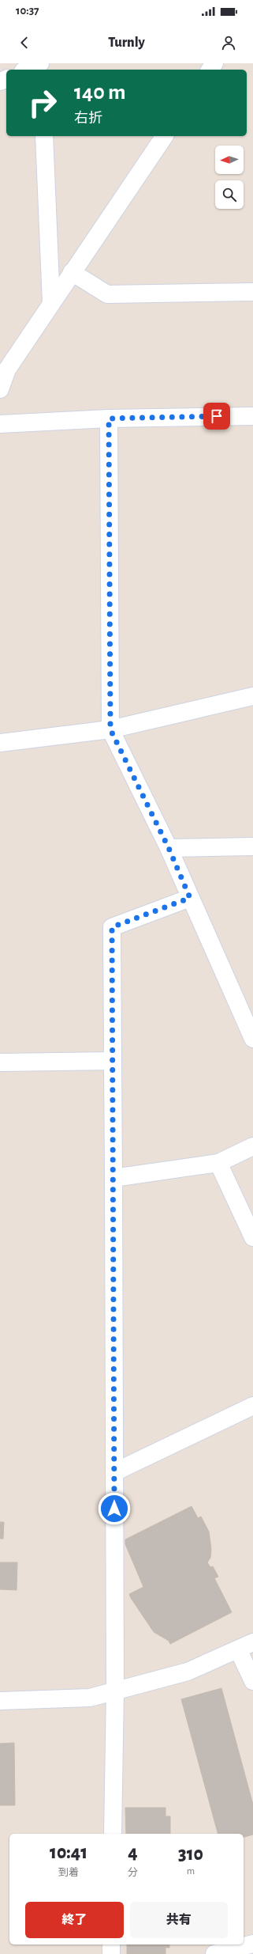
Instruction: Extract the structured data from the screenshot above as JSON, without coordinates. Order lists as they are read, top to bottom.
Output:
{
  "north": "left",
  "page": {
    "status": "10:37",
    "header": "Turnly",
    "turn": ["140 m", "右折"],
    "eta": [
      "10:41",
      "到着",
      "4",
      "分",
      "310",
      "m"
    ],
    "buttons": ["終了", "共有"]
  }
}
